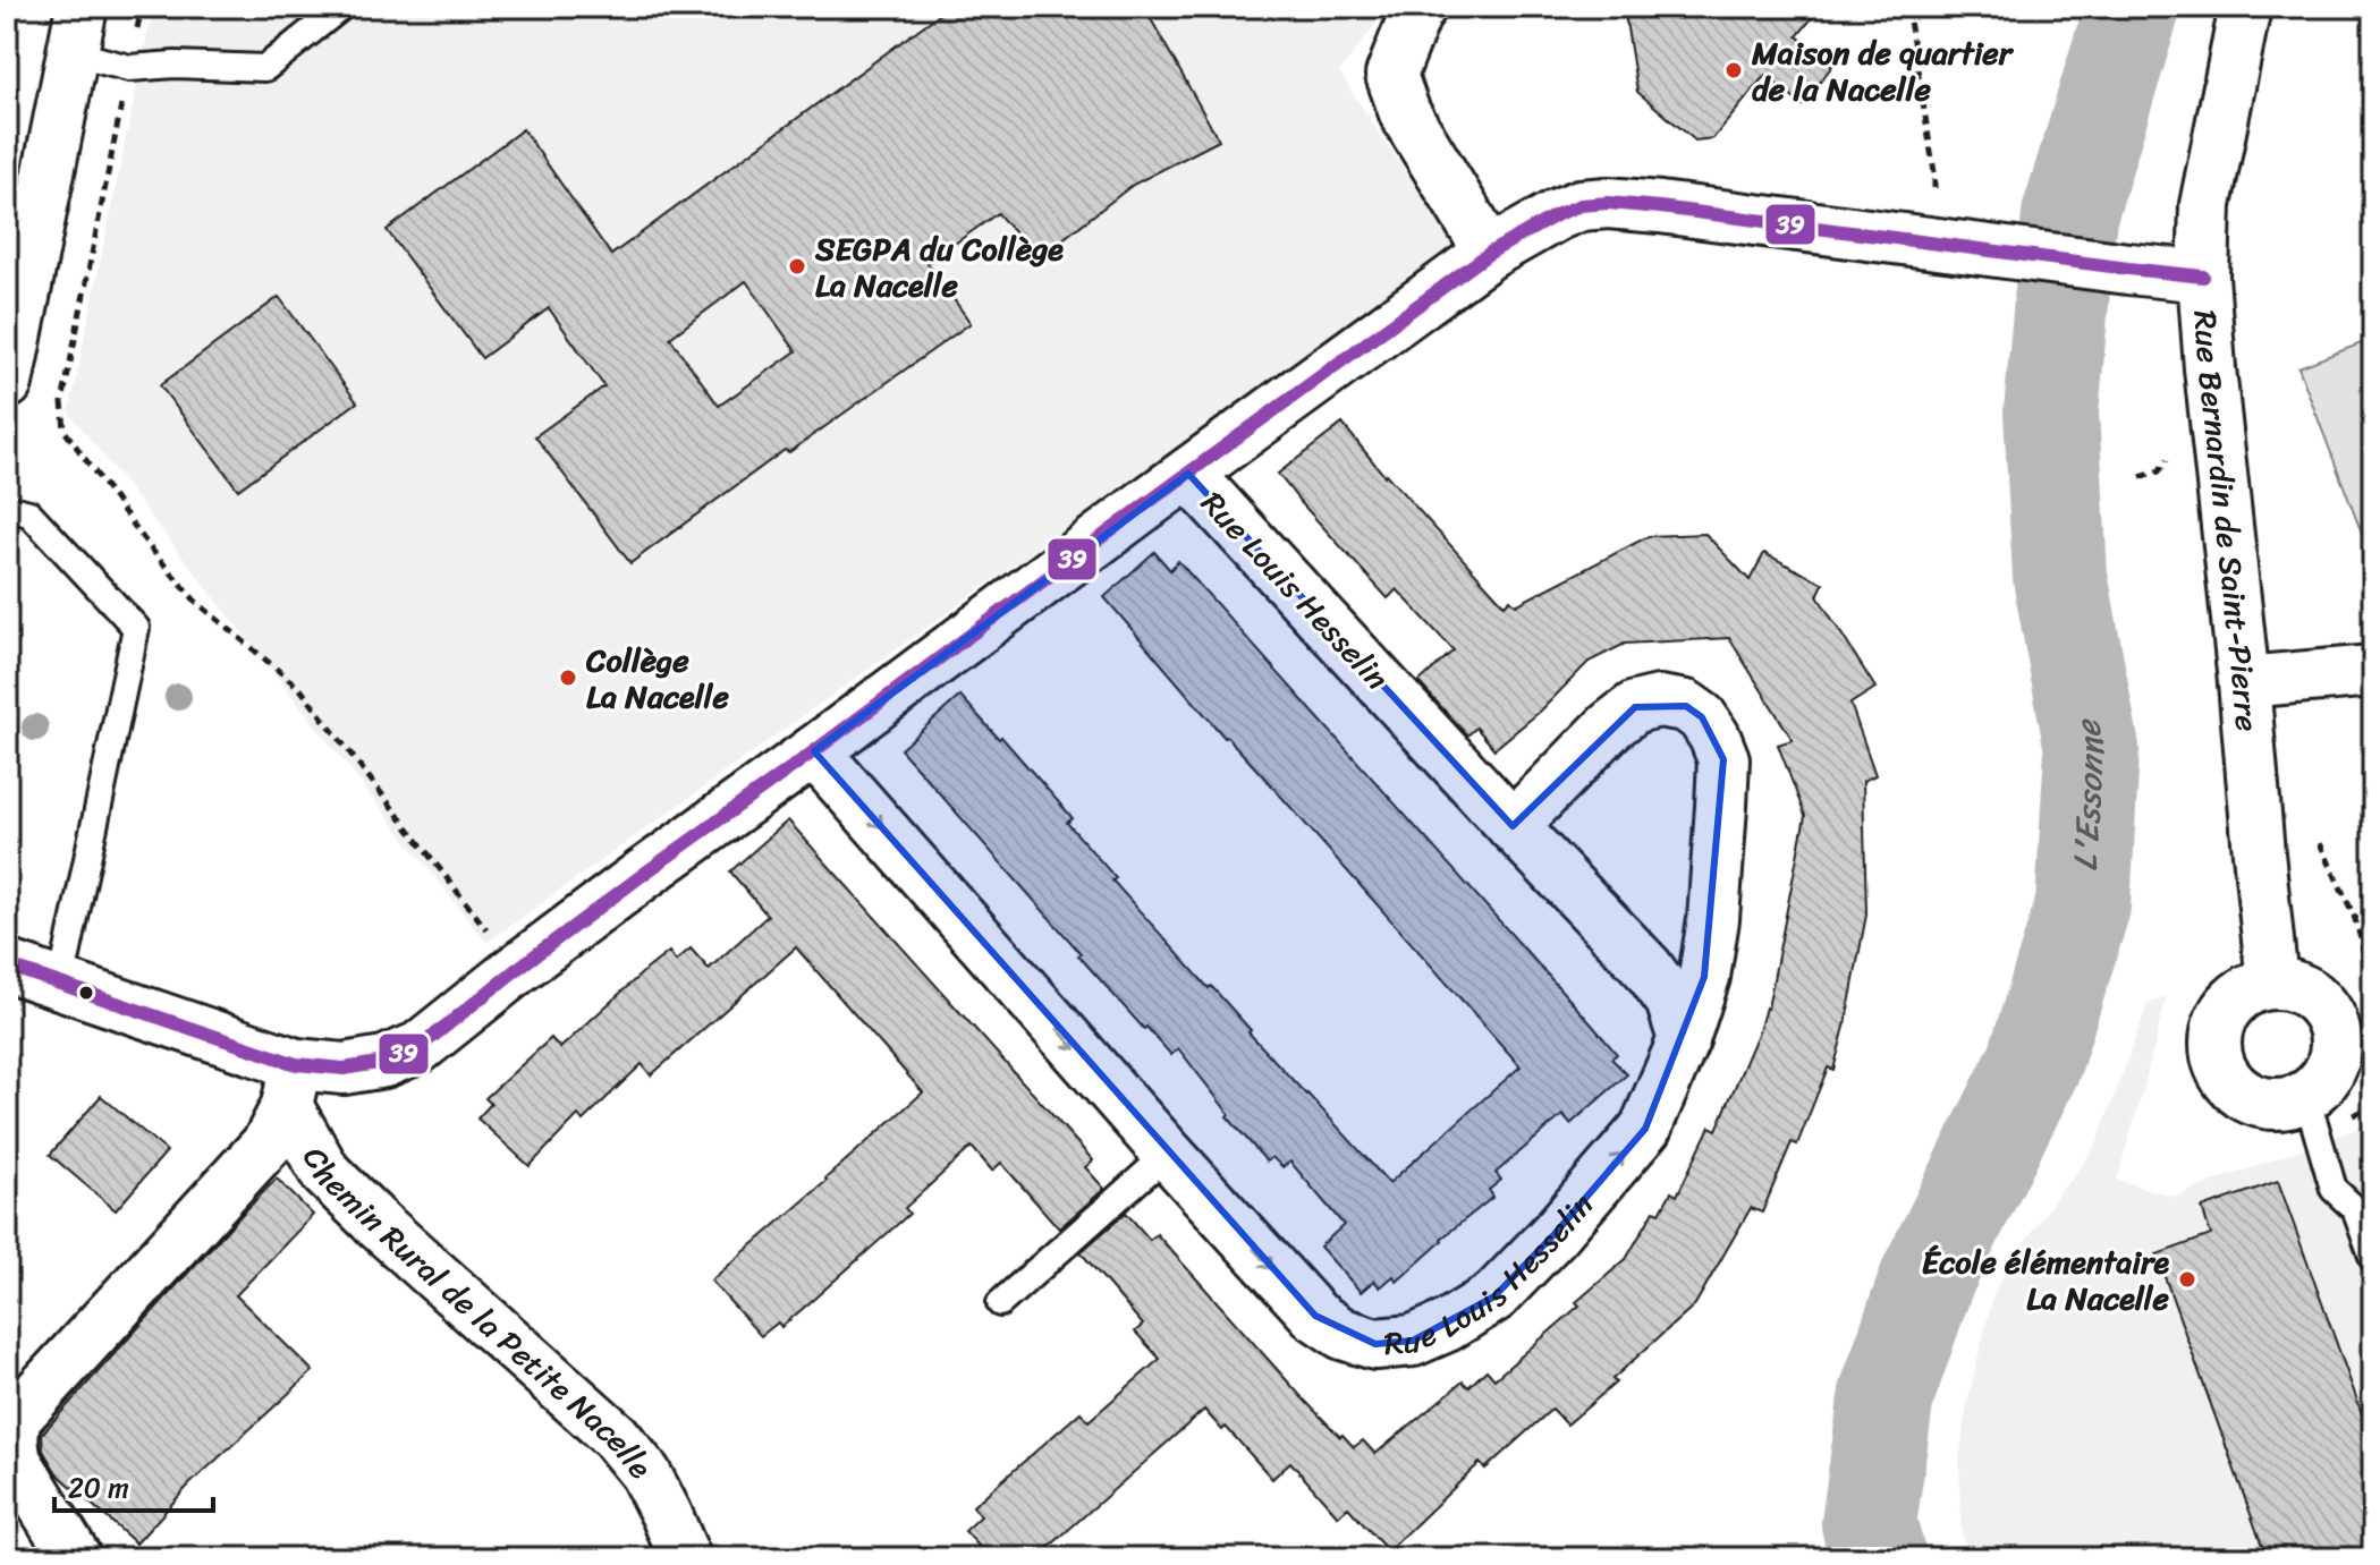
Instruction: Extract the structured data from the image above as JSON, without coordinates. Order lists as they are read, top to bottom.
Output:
{
  "streets": {
    "street": ["Rue Bernardin de Saint-Pierre", "Rue Louis Hesselin", "Chemin Rural de la Petite Nacelle"]
  },
  "water": ["L'Essonne"],
  "places": [
    "Maison de quartier de la Nacelle",
    "SEGPA du Collège La Nacelle",
    "Collège La Nacelle",
    "École élémentaire La Nacelle"
  ],
  "lines": ["transit line 39"],
  "scale_bar": "20 m"
}
